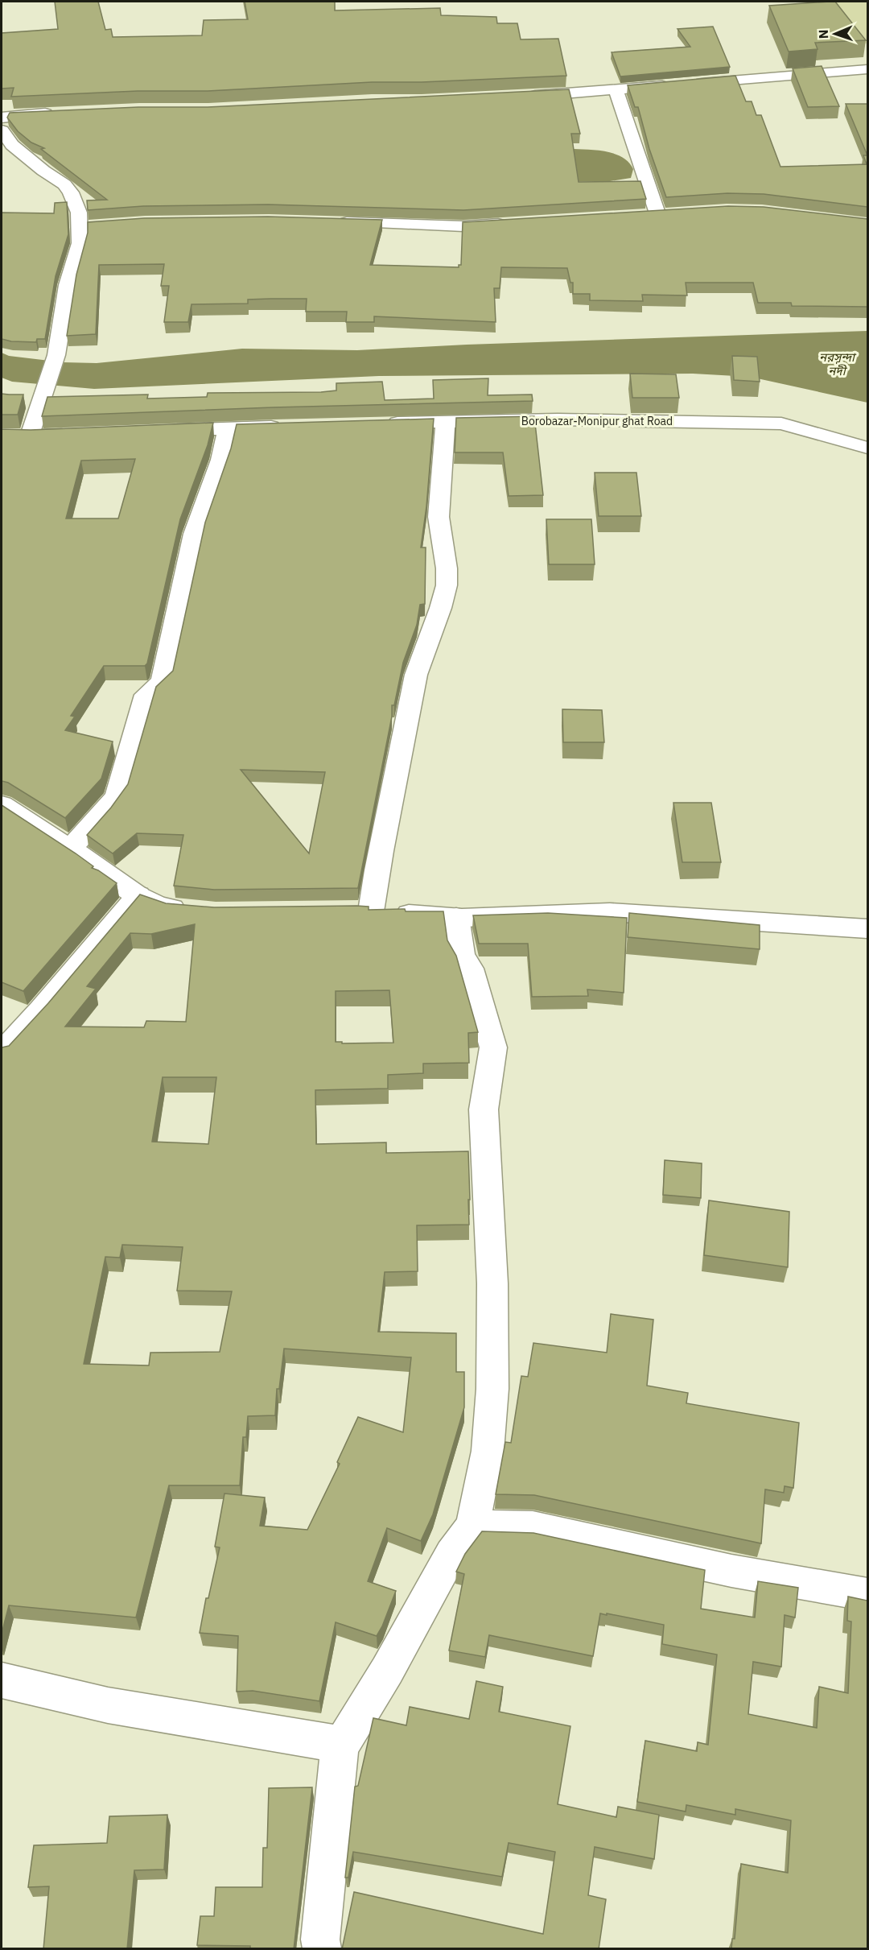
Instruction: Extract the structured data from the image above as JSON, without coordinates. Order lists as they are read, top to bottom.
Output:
{
  "streets": {
    "street": ["Borobazar-Monipur ghat Road"]
  },
  "water": ["নরসুন্দা নদী"],
  "north": "left"
}
